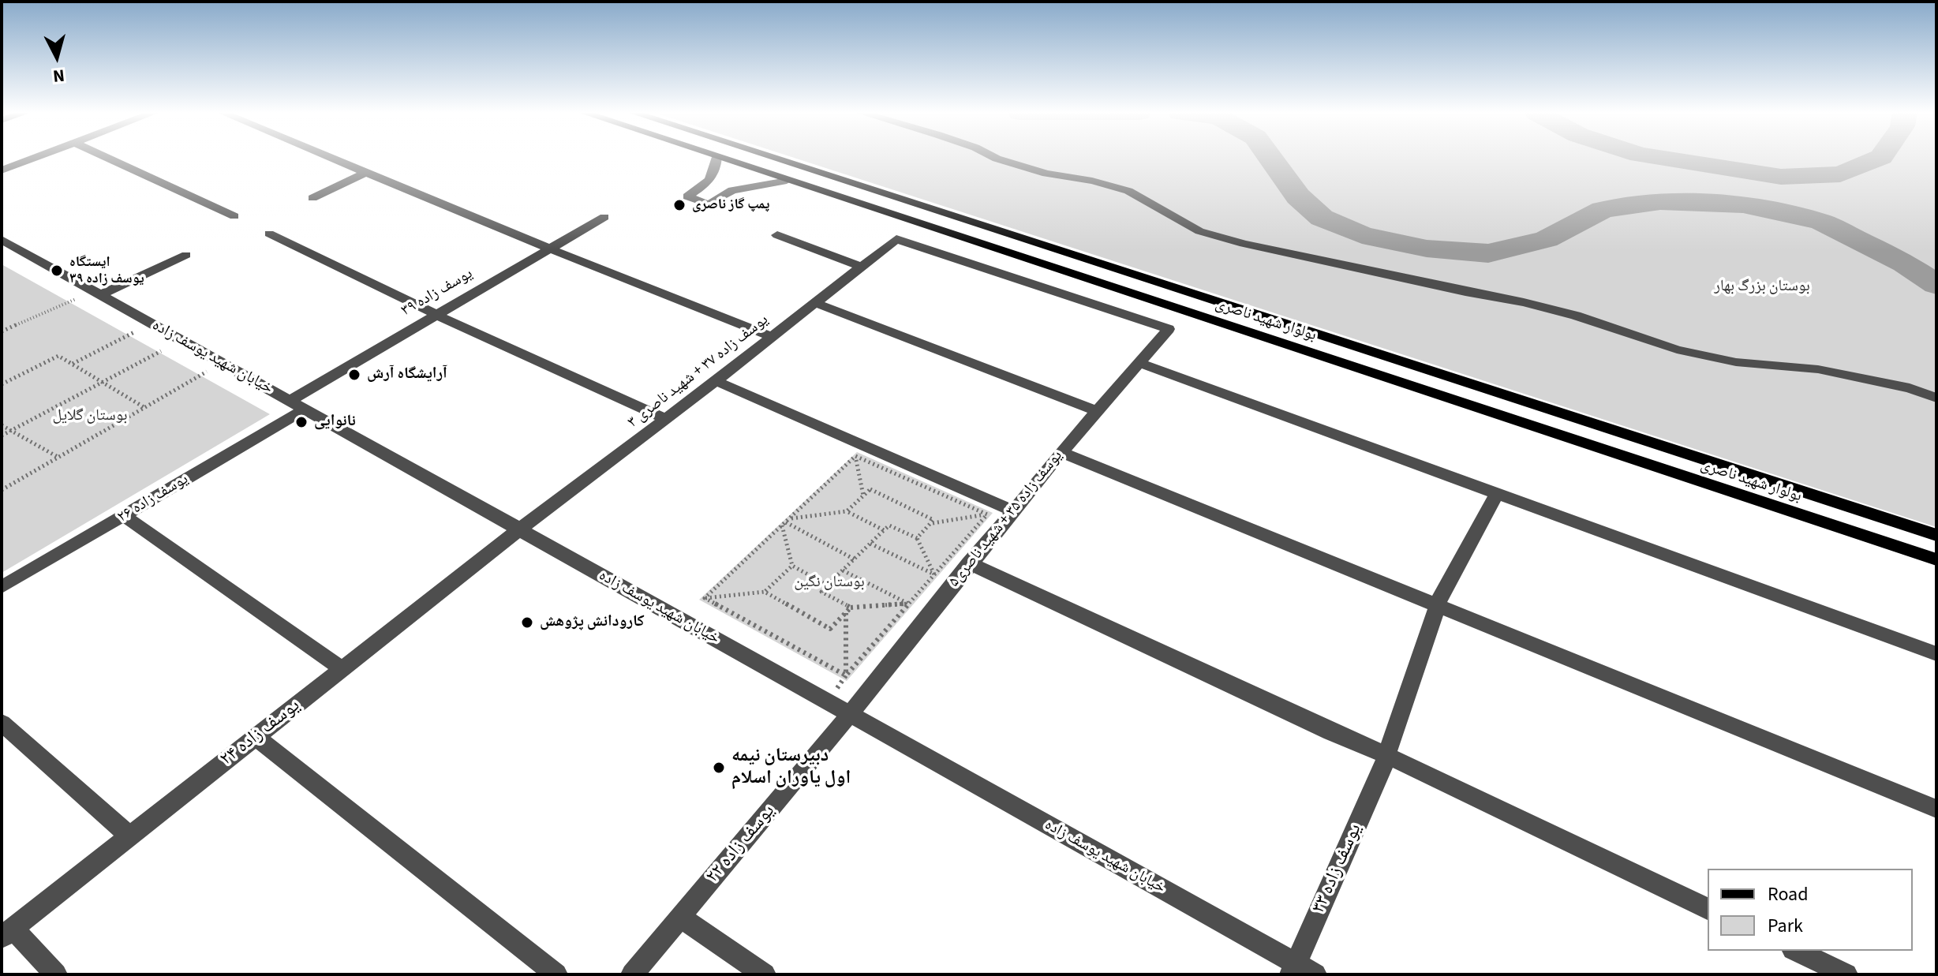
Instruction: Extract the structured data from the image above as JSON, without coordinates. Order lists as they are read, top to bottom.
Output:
{
  "streets": {
    "main road": ["بولوار شهید ناصری"],
    "street": [
      "یوسف زاده ۳۹",
      "خیابان شهید یوسف زاده",
      "یوسف زاده ۳۷ + شهید ناصری ۳",
      "یوسف زاده ۲۶",
      "یوسف زاده ۳۵ + شهید ناصری۵",
      "یوسف زاده ۲۴",
      "یوسف زاده ۲۲",
      "یوسف زاده ۳۳"
    ]
  },
  "crossings": [
    ["یوسف زاده ۳۹", "خیابان شهید یوسف زاده"],
    ["یوسف زاده ۳۹", "یوسف زاده ۲۶"],
    ["خیابان شهید یوسف زاده", "یوسف زاده ۳۷ + شهید ناصری ۳"],
    ["خیابان شهید یوسف زاده", "یوسف زاده ۲۶"],
    ["خیابان شهید یوسف زاده", "یوسف زاده ۳۵ + شهید ناصری۵"],
    ["خیابان شهید یوسف زاده", "یوسف زاده ۲۴"],
    ["خیابان شهید یوسف زاده", "یوسف زاده ۲۲"],
    ["خیابان شهید یوسف زاده", "یوسف زاده ۳۳"],
    ["یوسف زاده ۳۷ + شهید ناصری ۳", "یوسف زاده ۳۵ + شهید ناصری۵"],
    ["یوسف زاده ۳۷ + شهید ناصری ۳", "یوسف زاده ۲۴"],
    ["یوسف زاده ۳۵ + شهید ناصری۵", "یوسف زاده ۲۲"]
  ],
  "parks": ["بوستان بزرگ بهار", "بوستان گلایل", "بوستان نگین"],
  "places": [
    "پمپ گاز ناصری",
    "ایستگاه یوسف زاده ۳۹",
    "آرایشگاه آرش",
    "نانوایی",
    "کارودانش پژوهش",
    "دبیرستان نیمه اول یاوران اسلام"
  ],
  "legend": ["Road", "Park"],
  "north": "bottom"
}
